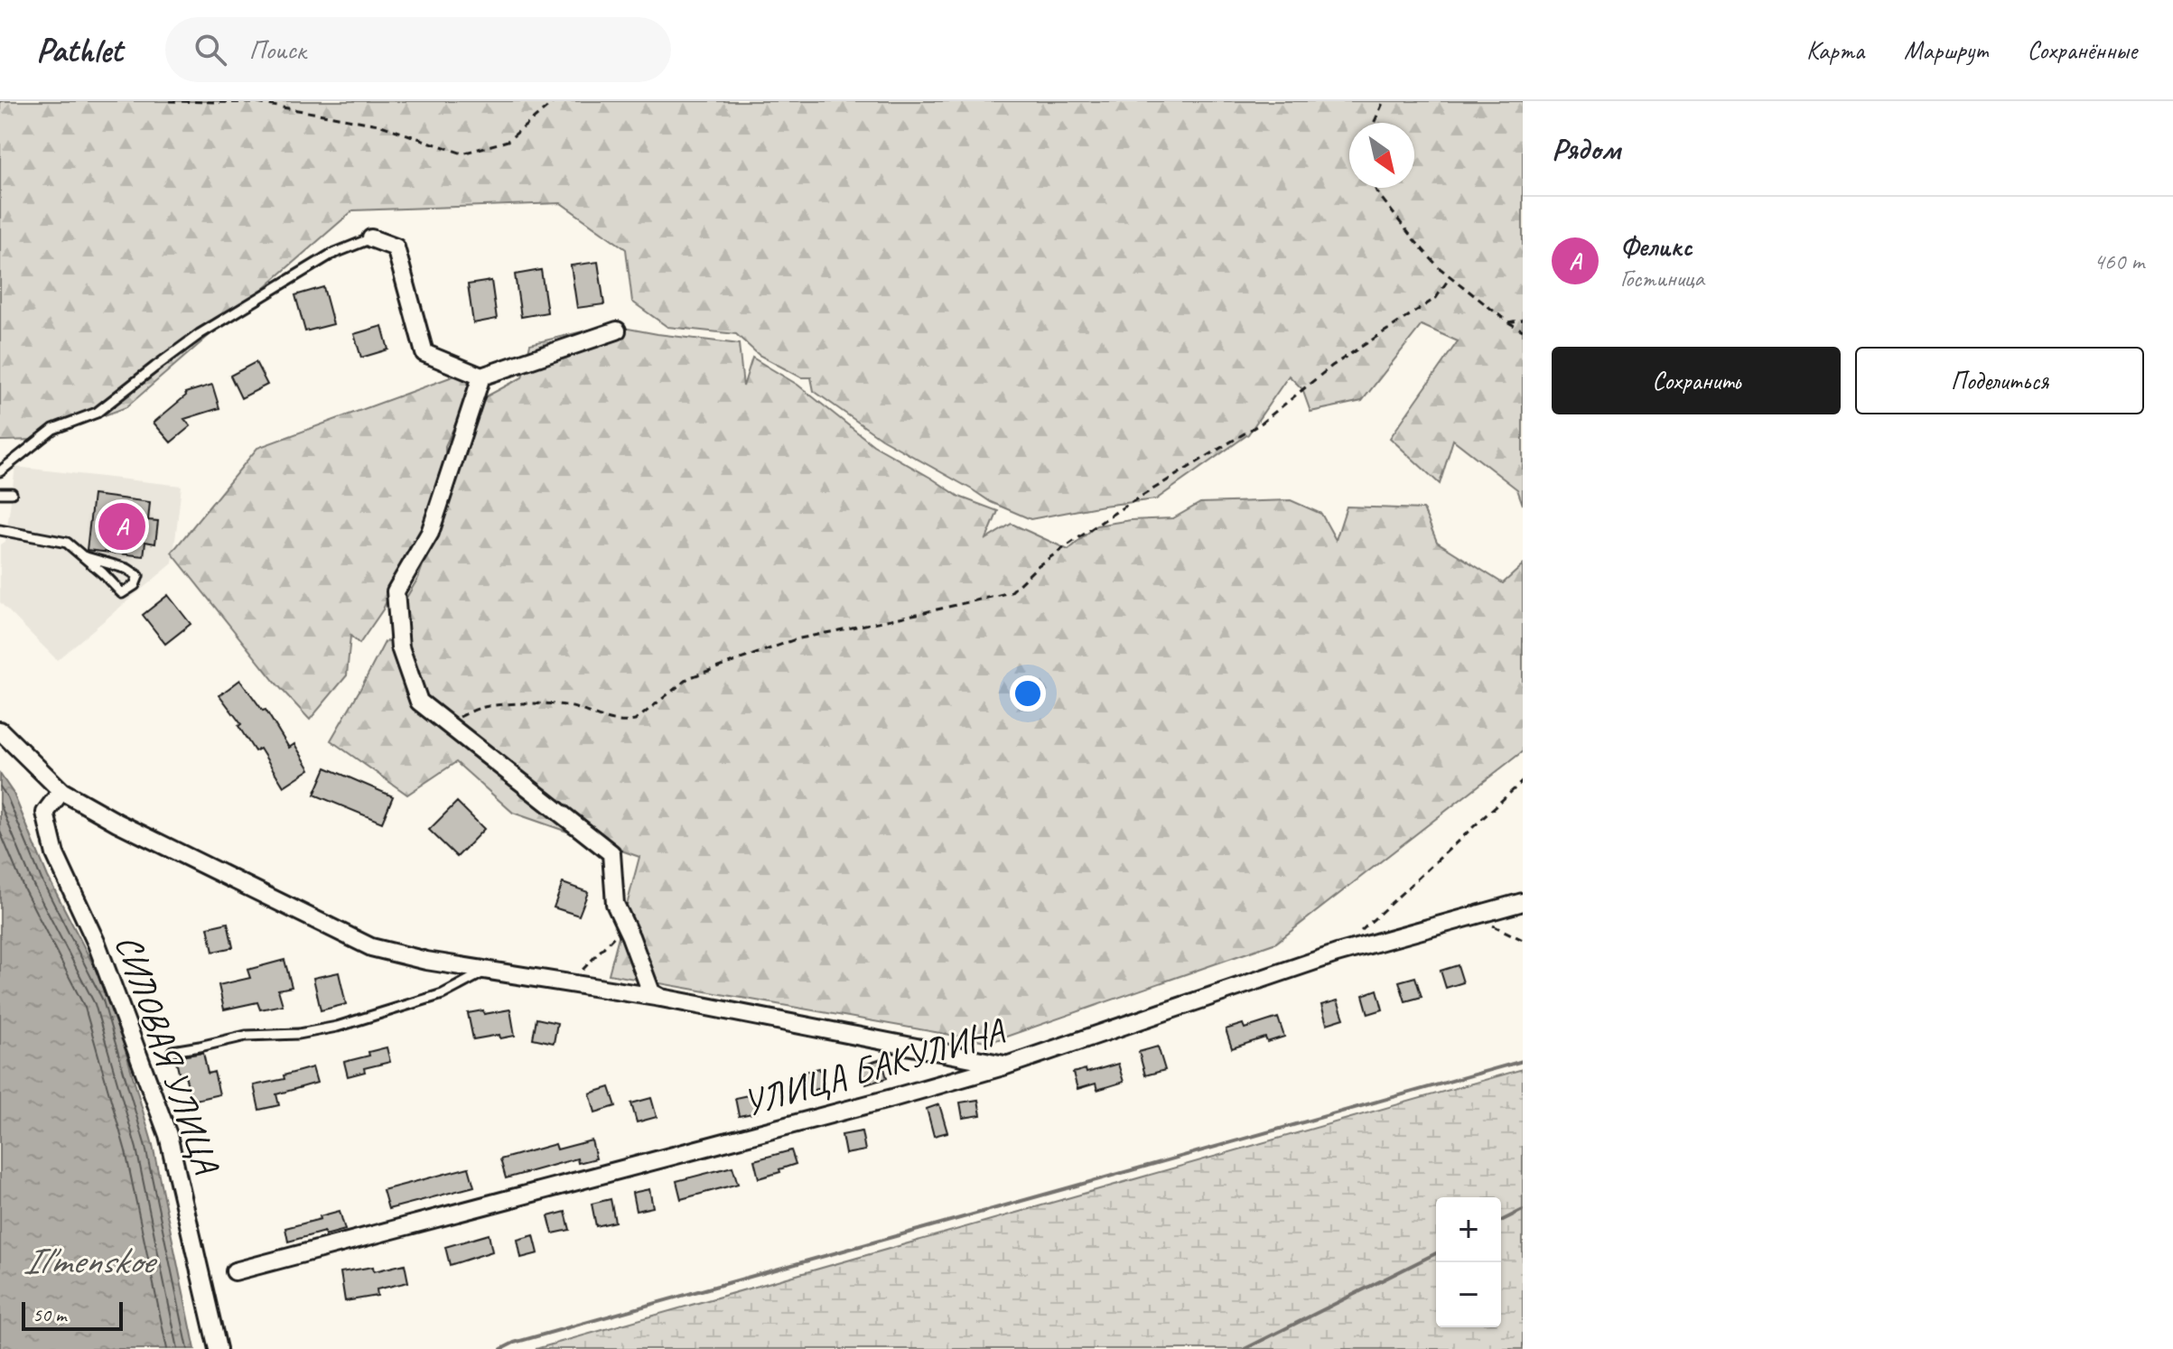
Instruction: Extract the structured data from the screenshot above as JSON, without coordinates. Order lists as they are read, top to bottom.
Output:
{
  "streets": {
    "street": ["СИЛОВАЯ УЛИЦА", "УЛИЦА БАКУЛИНА"]
  },
  "water": ["Il'menskoe"],
  "scale_bar": "50 m",
  "north": "bottom right",
  "page": {
    "header": "Pathlet",
    "search": "Поиск",
    "nav": ["Карта", "Маршрут", "Сохранённые"],
    "heading": "Рядом",
    "list": [
      {
        "mark": "A",
        "name": "Феликс",
        "note": "Гостиница",
        "value": "460 m"
      }
    ],
    "buttons": ["Сохранить", "Поделиться"],
    "pins": "A",
    "map_buttons": ["+", "−"],
    "scale": "50 m"
  }
}
